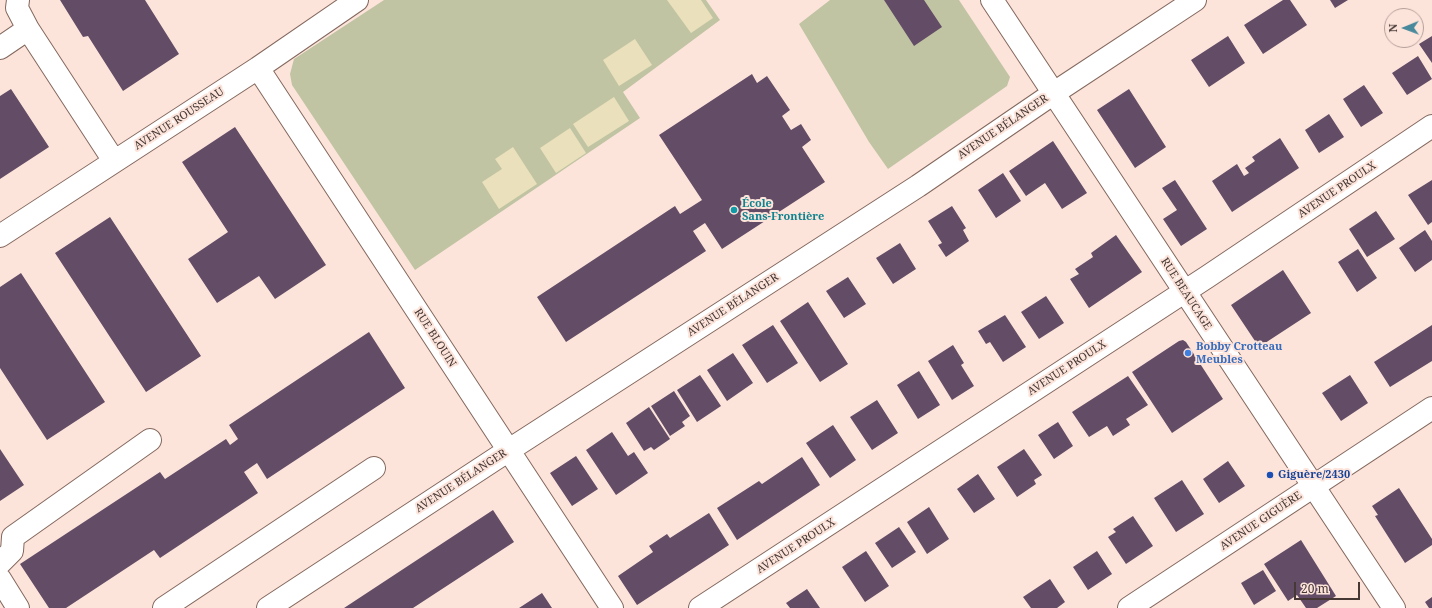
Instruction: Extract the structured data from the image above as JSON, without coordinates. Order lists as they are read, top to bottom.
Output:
{
  "streets": {
    "street": [
      "AVENUE ROUSSEAU",
      "AVENUE BÉLANGER",
      "AVENUE PROULX",
      "RUE BEAUCAGE",
      "RUE BLOUIN",
      "AVENUE GIGUÈRE"
    ]
  },
  "crossings": [
    ["AVENUE ROUSSEAU", "RUE BLOUIN"],
    ["AVENUE BÉLANGER", "RUE BEAUCAGE"],
    ["AVENUE BÉLANGER", "RUE BLOUIN"],
    ["AVENUE PROULX", "RUE BEAUCAGE"],
    ["RUE BEAUCAGE", "AVENUE GIGUÈRE"]
  ],
  "places": ["École Sans-Frontière", "Bobby Crotteau Meubles", "Giguère/2430"],
  "scale_bar": "20 m",
  "north": "left"
}
